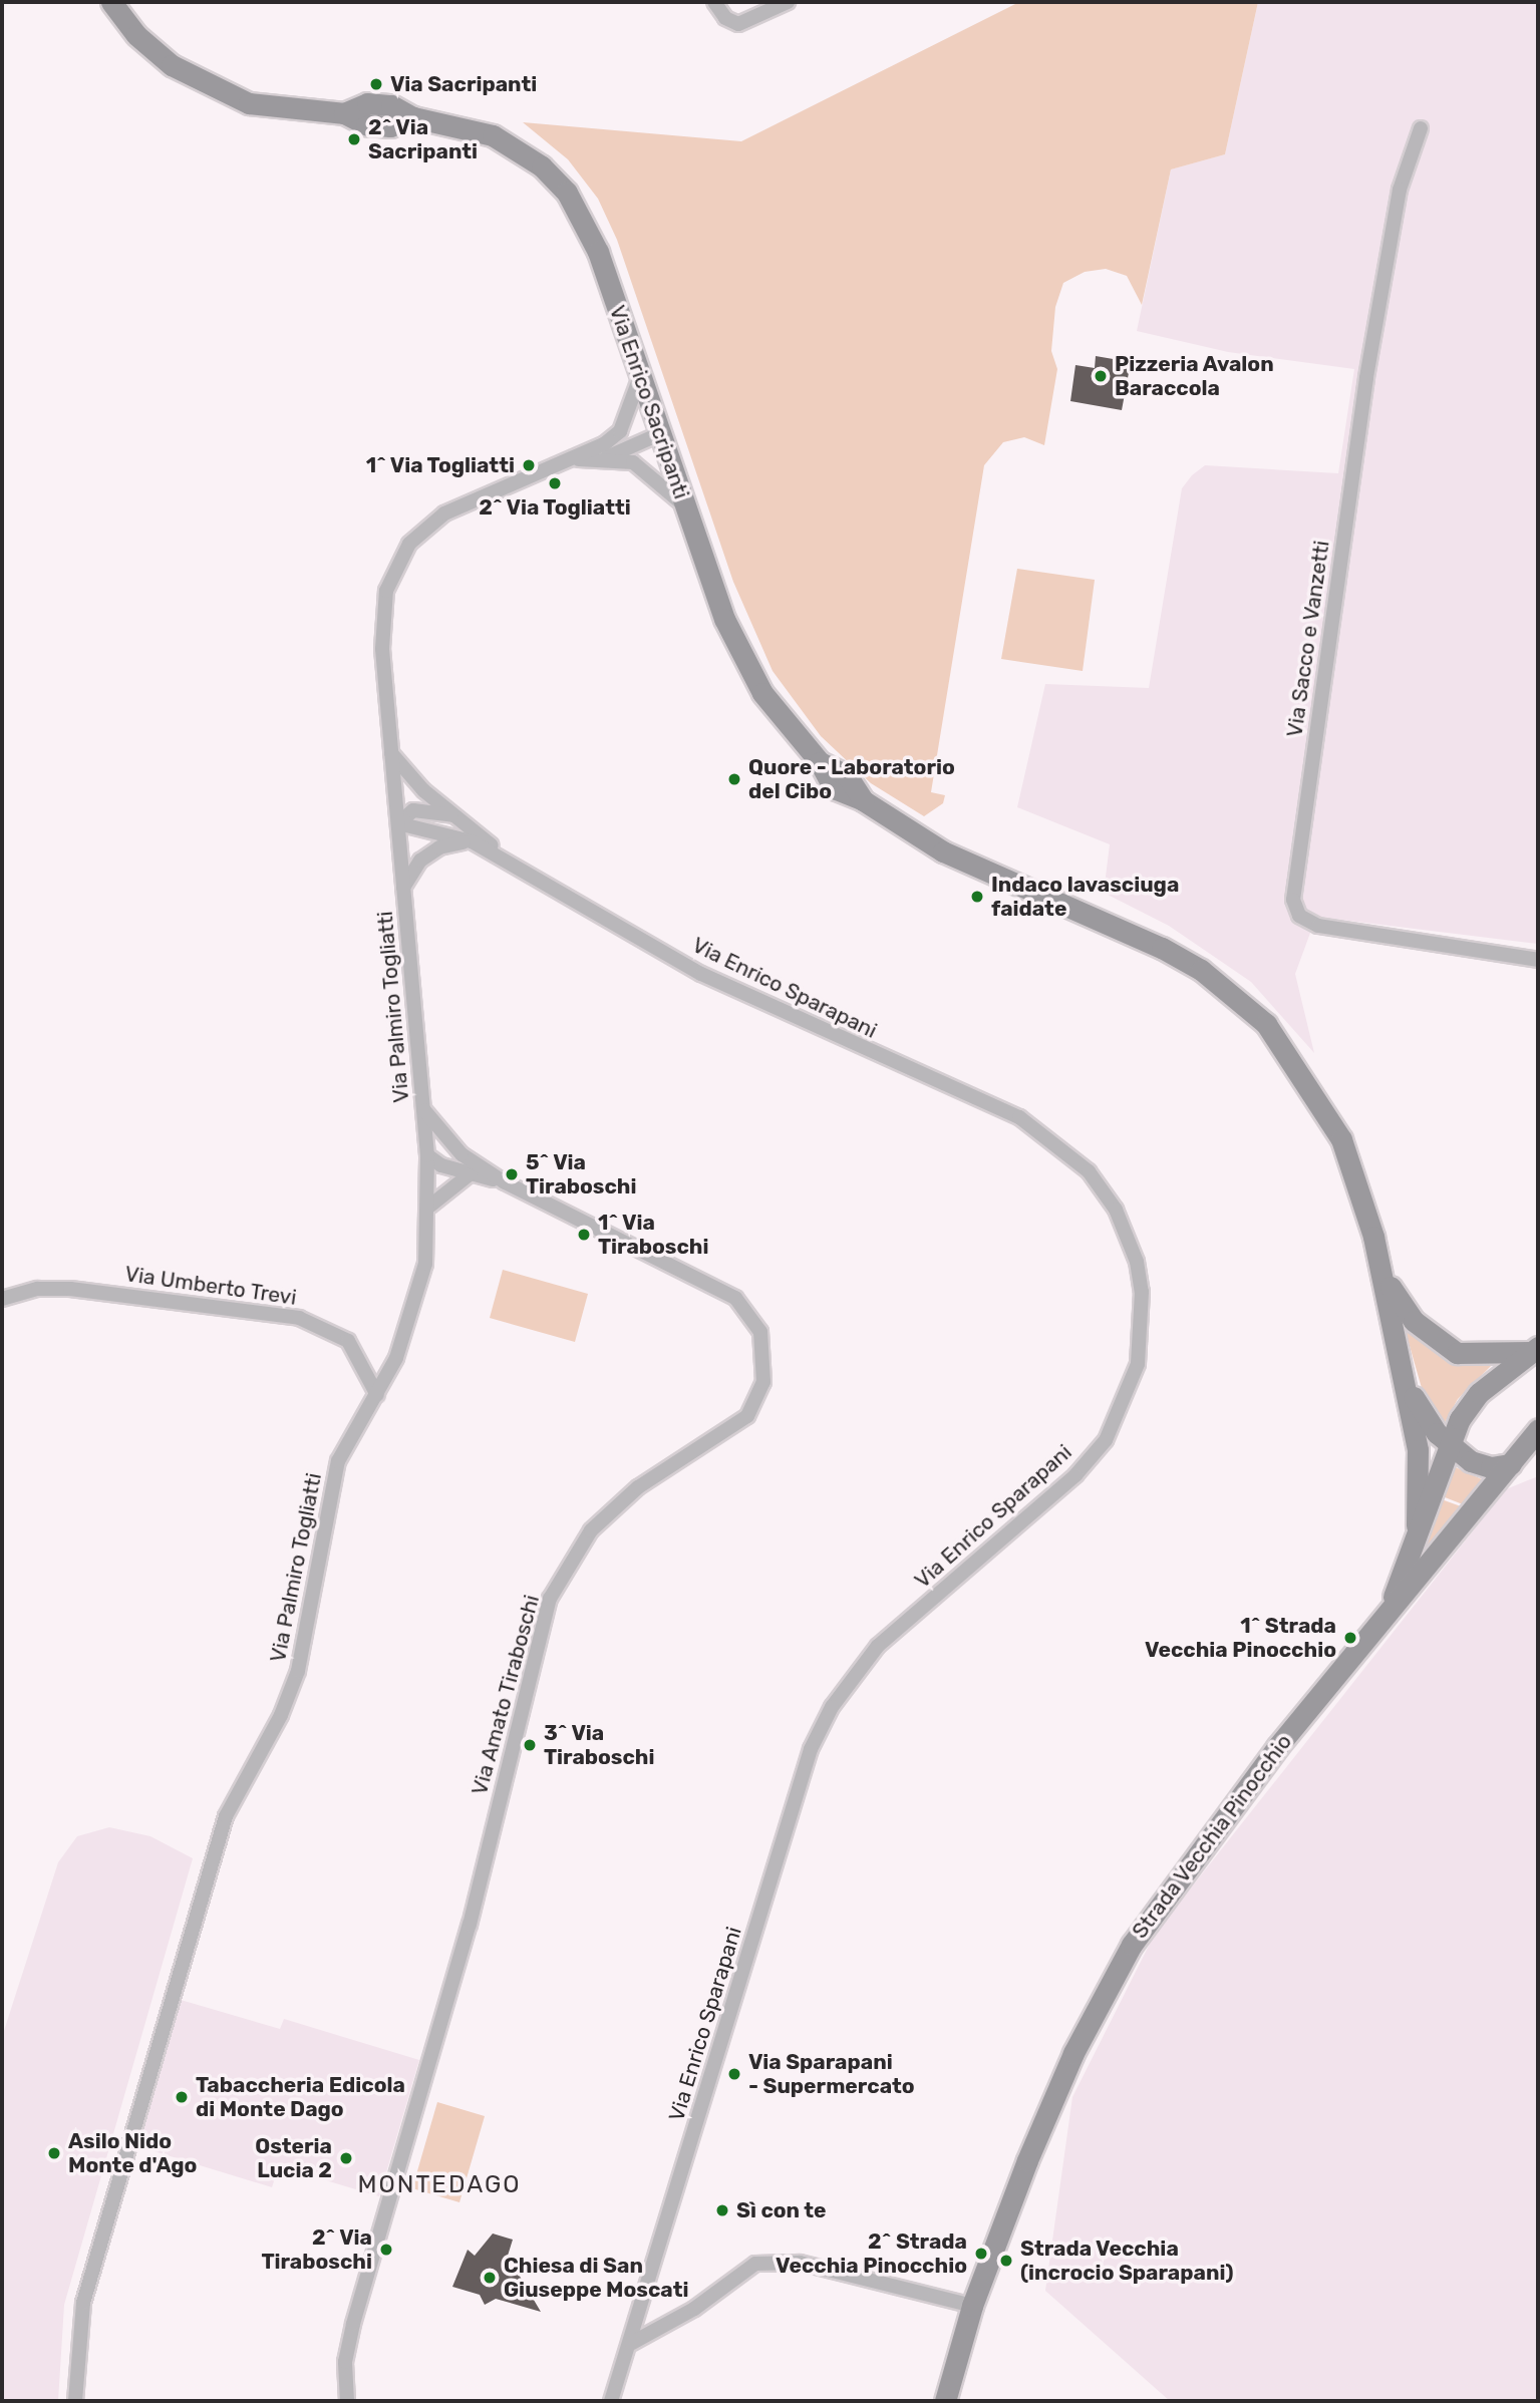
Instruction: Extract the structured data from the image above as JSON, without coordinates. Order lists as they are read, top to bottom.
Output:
{
  "streets": {
    "street": [
      "Via Enrico Sacripanti",
      "Via Sacco e Vanzetti",
      "Via Enrico Sparapani",
      "Via Palmiro Togliatti",
      "Via Umberto Trevi",
      "Via Amato Tiraboschi",
      "Strada Vecchia Pinocchio"
    ]
  },
  "crossings": [
    ["Via Enrico Sacripanti", "Via Palmiro Togliatti"],
    ["Via Enrico Sacripanti", "Strada Vecchia Pinocchio"],
    ["Via Enrico Sparapani", "Via Palmiro Togliatti"],
    ["Via Palmiro Togliatti", "Via Umberto Trevi"],
    ["Via Palmiro Togliatti", "Via Amato Tiraboschi"]
  ],
  "districts": ["MONTEDAGO"],
  "places": [
    "Via Sacripanti",
    "2^ Via Sacripanti",
    "Pizzeria Avalon Baraccola",
    "1^ Via Togliatti",
    "2^ Via Togliatti",
    "Quore - Laboratorio del Cibo",
    "Indaco lavasciuga faidate",
    "5^ Via Tiraboschi",
    "1^ Via Tiraboschi",
    "1^ Strada Vecchia Pinocchio",
    "3^ Via Tiraboschi",
    "Via Sparapani - Supermercato",
    "Tabaccheria Edicola di Monte Dago",
    "Asilo Nido Monte d'Ago",
    "Osteria Lucia 2",
    "Sì con te",
    "2^ Via Tiraboschi",
    "2^ Strada Vecchia Pinocchio",
    "Strada Vecchia (incrocio Sparapani)",
    "Chiesa di San Giuseppe Moscati"
  ]
}
